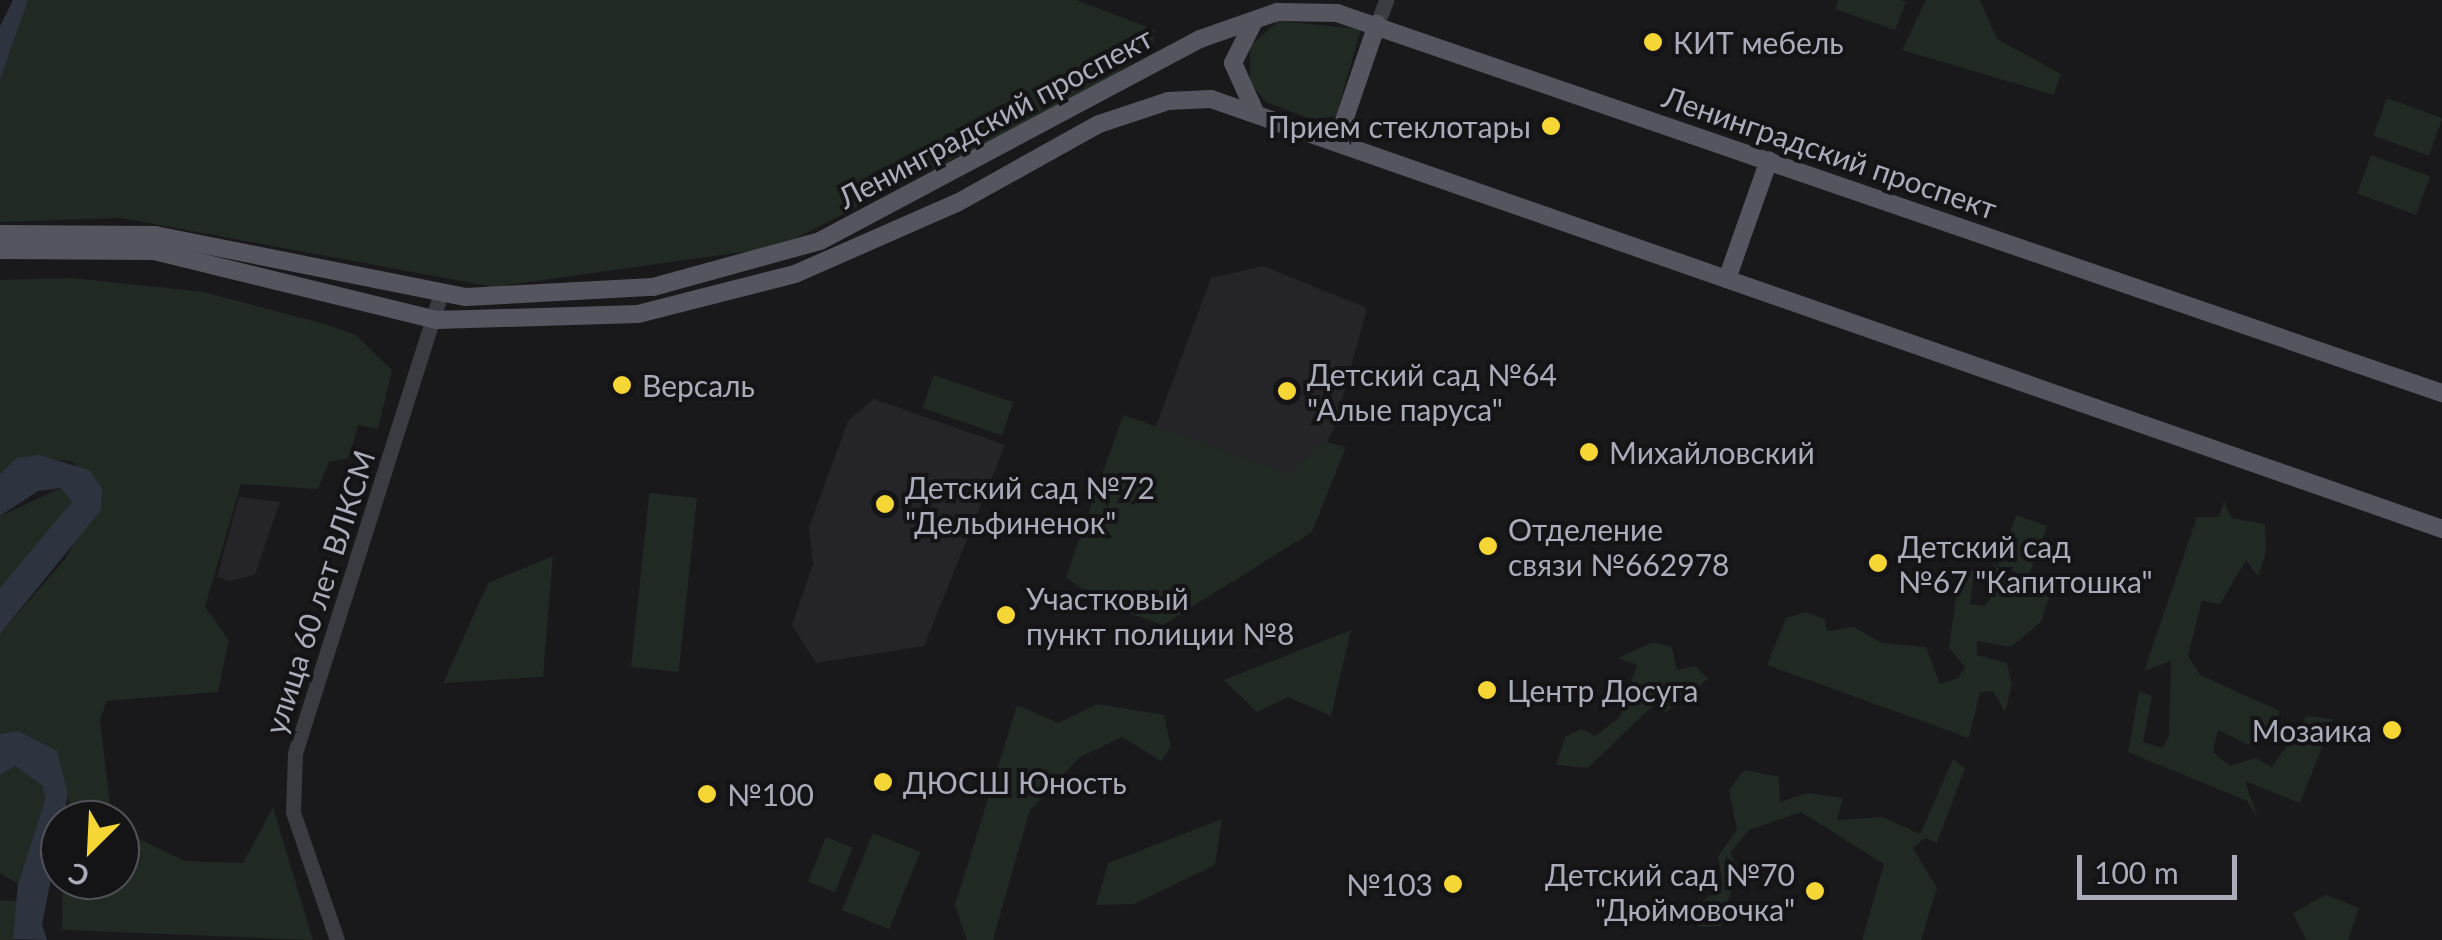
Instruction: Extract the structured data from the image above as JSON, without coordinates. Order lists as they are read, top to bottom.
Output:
{
  "streets": {
    "main road": ["Ленинградский проспект"],
    "street": ["улица 60 лет ВЛКСМ"]
  },
  "crossings": [
    ["Ленинградский проспект", "улица 60 лет ВЛКСМ"]
  ],
  "places": [
    "КИТ мебель",
    "Прием стеклотары",
    "Версаль",
    "Детский сад №64 \"Алые паруса\"",
    "Михайловский",
    "Детский сад №72 \"Дельфиненок\"",
    "Отделение связи №662978",
    "Детский сад №67 \"Капитошка\"",
    "Участковый пункт полиции №8",
    "Центр Досуга",
    "Мозаика",
    "ДЮСШ Юность",
    "№100",
    "№103",
    "Детский сад №70 \"Дюймовочка\""
  ],
  "scale_bar": "100 m",
  "north": "bottom left"
}
